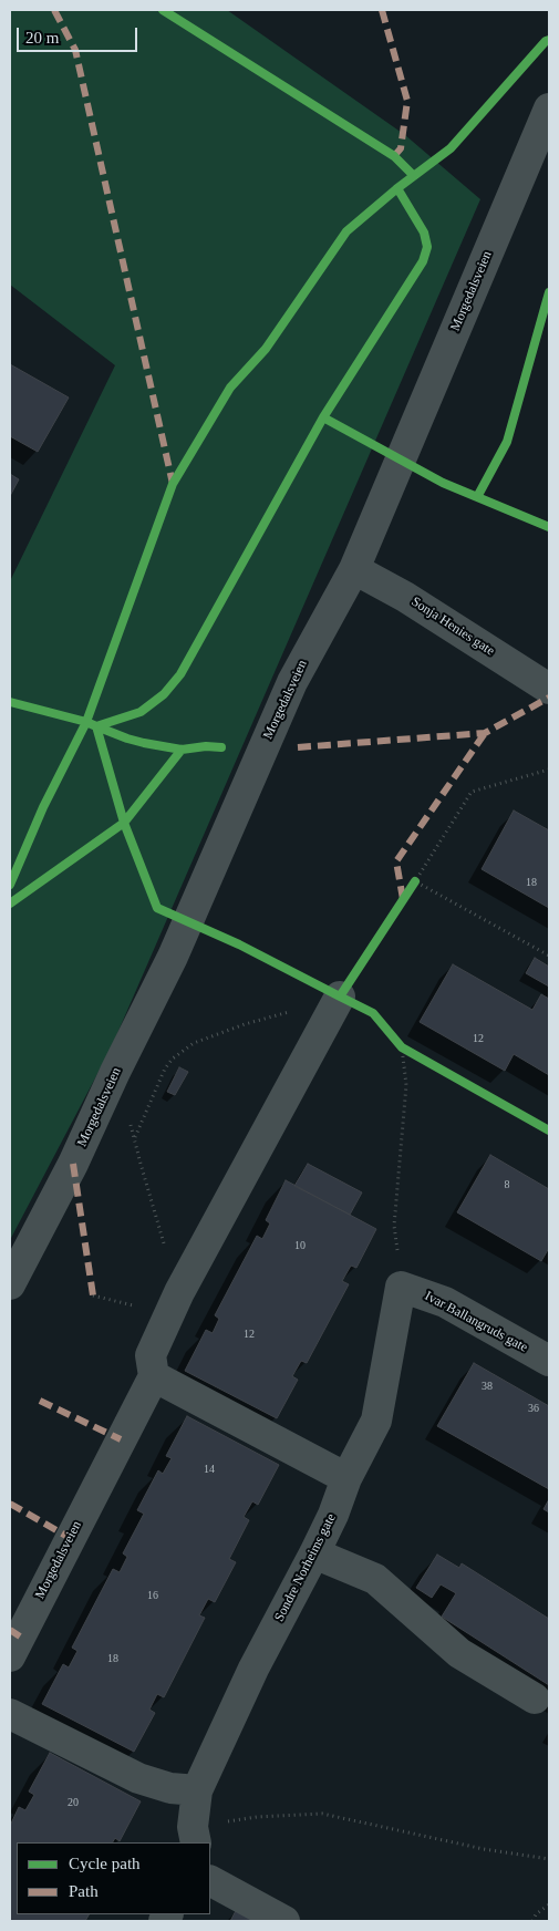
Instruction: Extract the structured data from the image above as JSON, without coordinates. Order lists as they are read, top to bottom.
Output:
{
  "streets": {
    "street": [
      "Morgedalsveien",
      "Sonja Henies gate",
      "Ivar Ballangruds gate",
      "Sondre Norheims gate"
    ]
  },
  "crossings": [
    ["Morgedalsveien", "Sonja Henies gate"],
    ["Ivar Ballangruds gate", "Sondre Norheims gate"]
  ],
  "house_numbers": [
    "18",
    "12",
    "8",
    "10",
    "12",
    "38",
    "36",
    "14",
    "16",
    "18",
    "20"
  ],
  "legend": ["Cycle path", "Path"],
  "scale_bar": "20 m"
}
